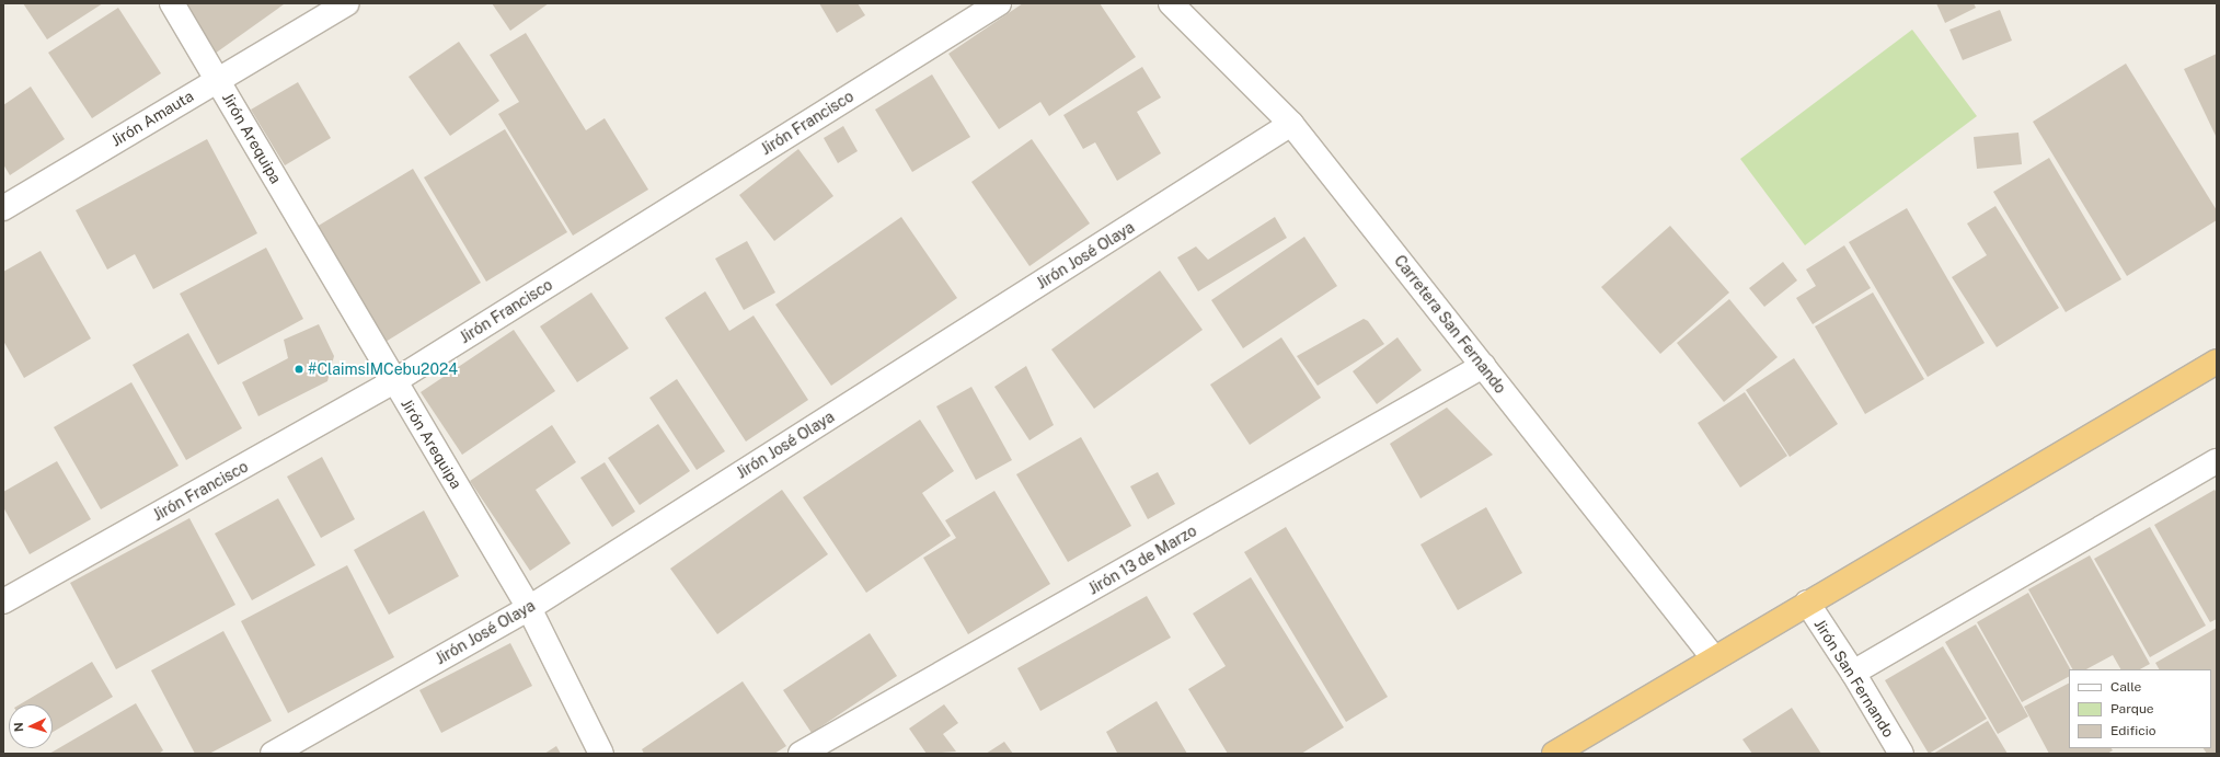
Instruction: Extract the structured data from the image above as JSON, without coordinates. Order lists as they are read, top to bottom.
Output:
{
  "streets": {
    "street": [
      "Jirón Amauta",
      "Jirón Francisco",
      "Jirón Arequipa",
      "Jirón José Olaya",
      "Carretera San Fernando",
      "Jirón 13 de Marzo",
      "Jirón San Fernando"
    ]
  },
  "crossings": [
    ["Jirón Amauta", "Jirón Arequipa"],
    ["Jirón Francisco", "Jirón Arequipa"],
    ["Jirón Arequipa", "Jirón José Olaya"],
    ["Jirón José Olaya", "Carretera San Fernando"],
    ["Carretera San Fernando", "Jirón 13 de Marzo"]
  ],
  "places": ["#ClaimsIMCebu2024"],
  "legend": ["Calle", "Parque", "Edificio"],
  "north": "left"
}
